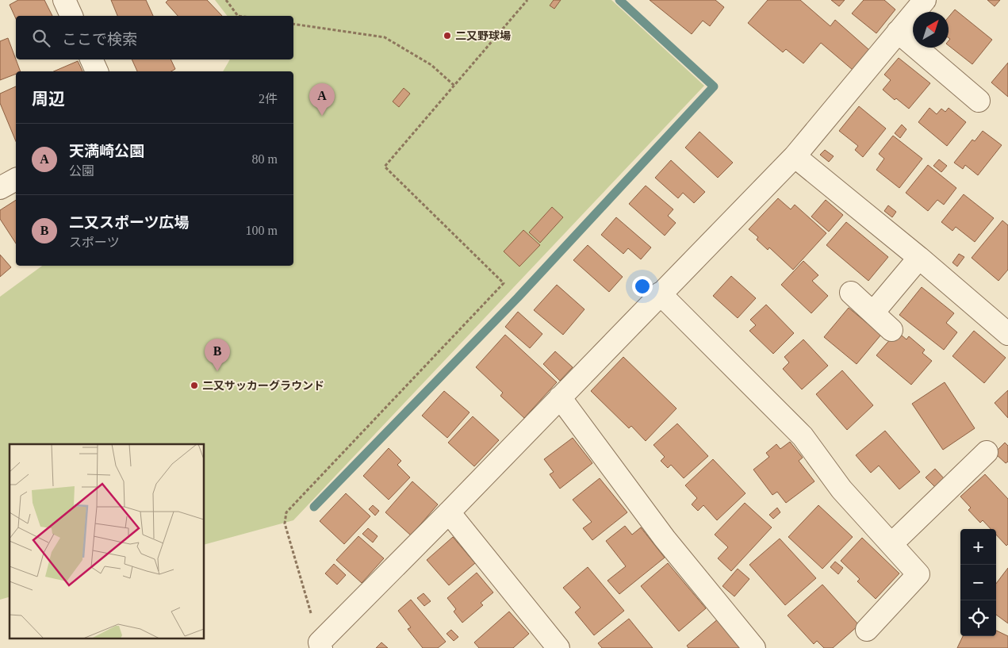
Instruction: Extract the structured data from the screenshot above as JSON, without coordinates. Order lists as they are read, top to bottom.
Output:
{
  "places": ["二又野球場", "二又サッカーグラウンド"],
  "north": "top right",
  "page": {
    "search": "ここで検索",
    "heading": ["周辺", "2件"],
    "pins": ["A", "B"],
    "list": [
      {
        "mark": "A",
        "name": "天満崎公園",
        "note": "公園",
        "value": "80 m"
      },
      {
        "mark": "B",
        "name": "二又スポーツ広場",
        "note": "スポーツ",
        "value": "100 m"
      }
    ],
    "map_buttons": ["+", "−"]
  }
}
